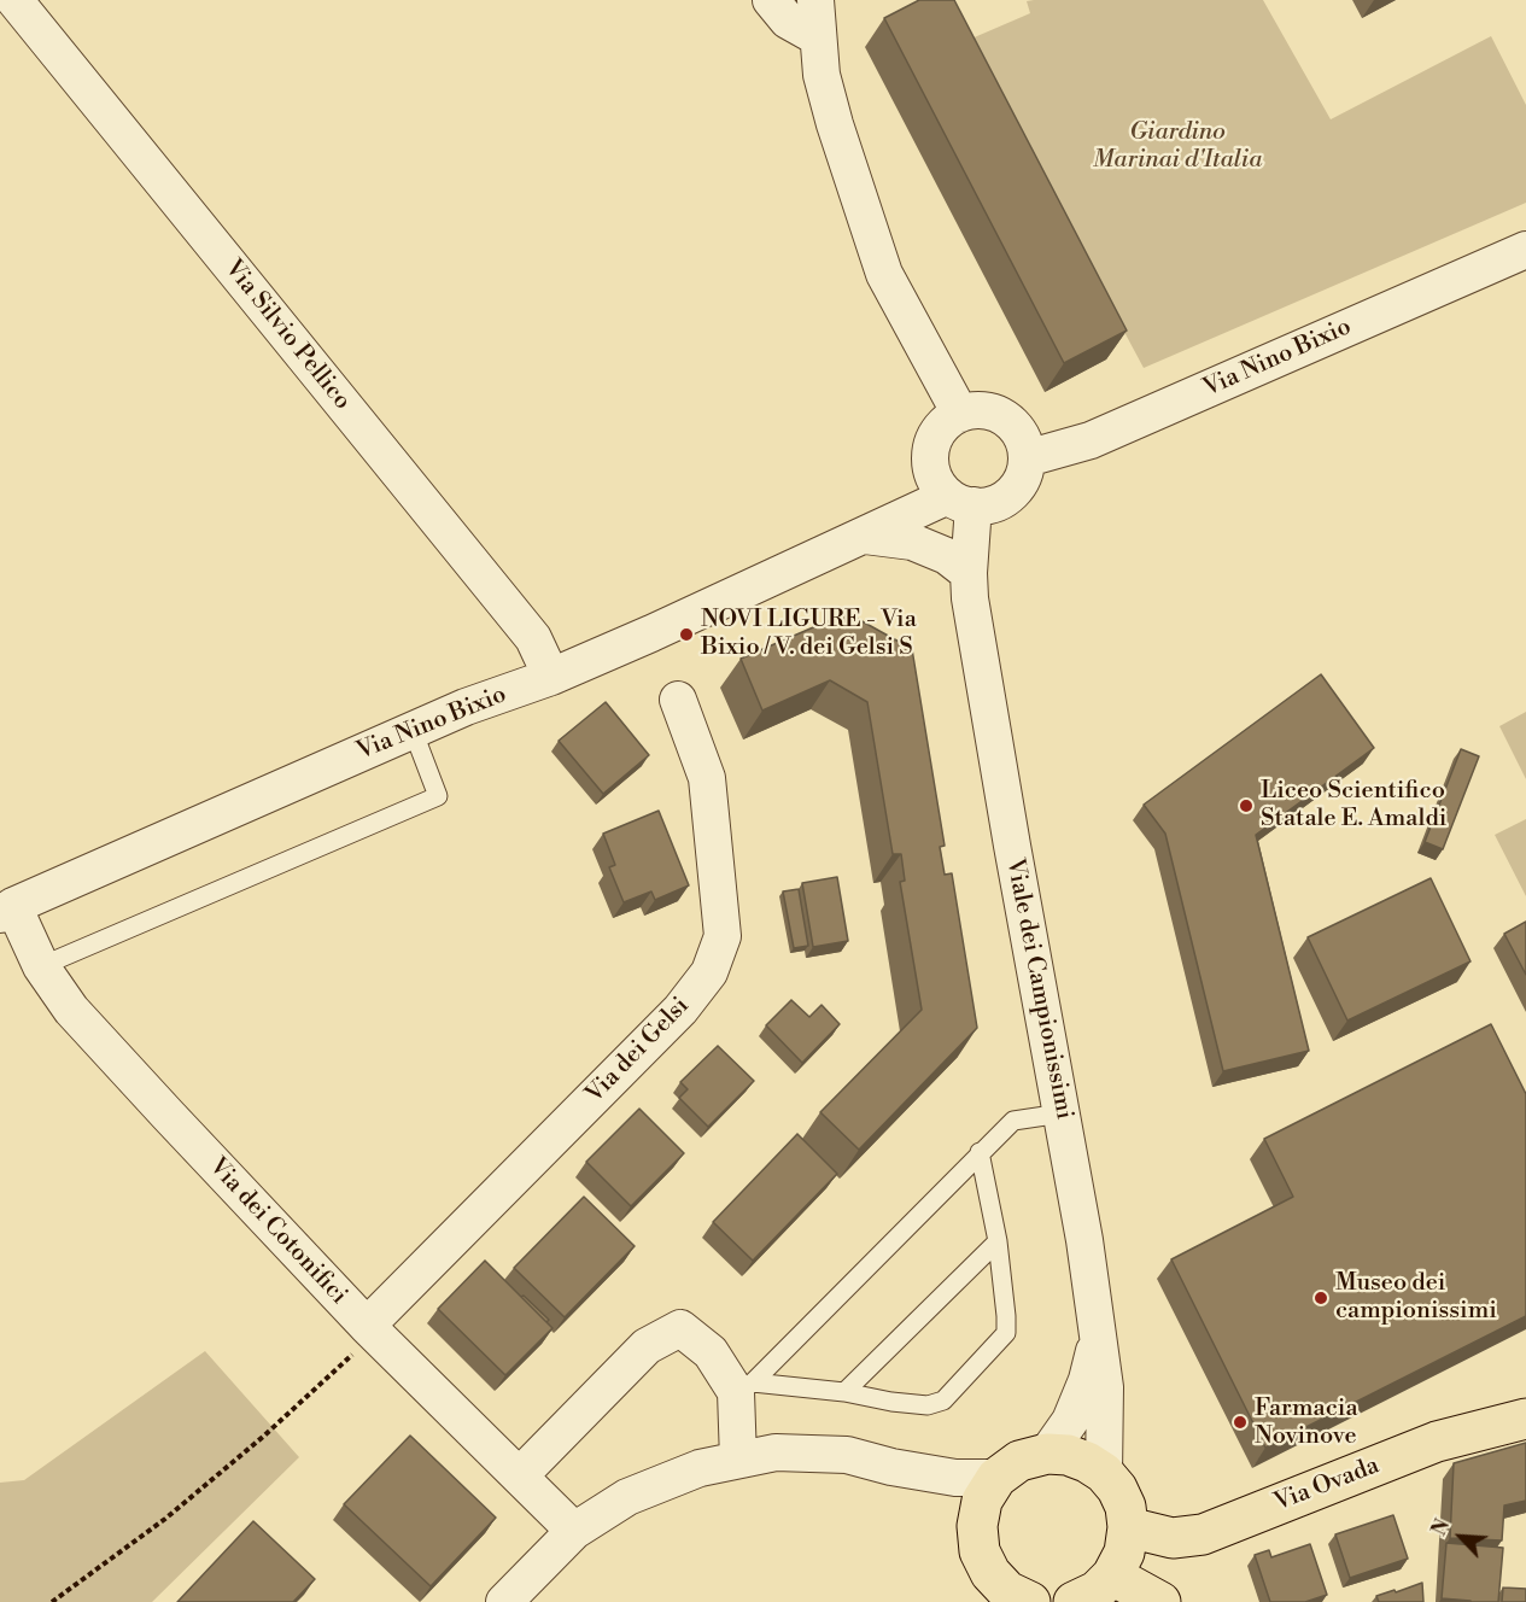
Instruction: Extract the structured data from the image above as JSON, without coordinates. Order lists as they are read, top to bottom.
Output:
{
  "streets": {
    "main road": ["Via Ovada"],
    "street": [
      "Via Silvio Pellico",
      "Via Nino Bixio",
      "Viale dei Campionissimi",
      "Via dei Gelsi",
      "Via dei Cotonifici"
    ]
  },
  "crossings": [
    ["Via Silvio Pellico", "Via Nino Bixio"],
    ["Via Nino Bixio", "Viale dei Campionissimi"],
    ["Via Nino Bixio", "Via dei Cotonifici"],
    ["Via dei Gelsi", "Via dei Cotonifici"]
  ],
  "parks": ["Giardino Marinai d'Italia"],
  "places": [
    "NOVI LIGURE - Via Bixio / V. dei Gelsi S",
    "Liceo Scientifico Statale E. Amaldi",
    "Museo dei campionissimi",
    "Farmacia Novinove"
  ],
  "north": "top left"
}
